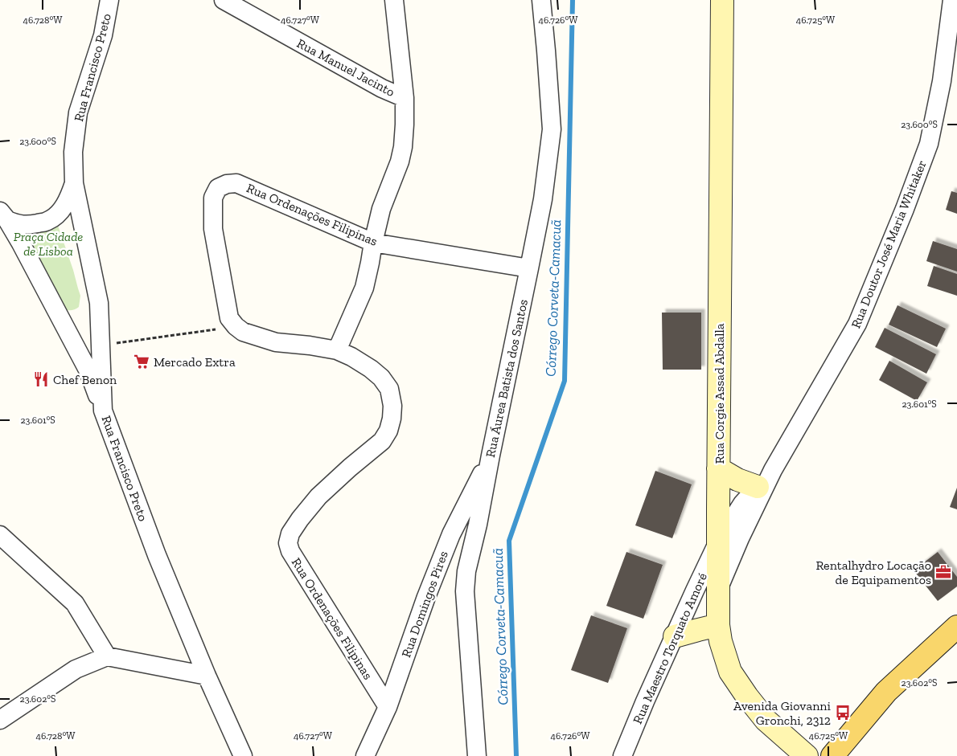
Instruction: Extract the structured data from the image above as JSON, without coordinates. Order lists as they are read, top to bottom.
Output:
{
  "streets": {
    "street": [
      "Rua Francisco Preto",
      "Rua Manuel Jacinto",
      "Rua Ordenações Filipinas",
      "Rua Doutor José Maria Whitaker",
      "Rua Áurea Batista dos Santos",
      "Rua Corgie Assad Abdalla",
      "Rua Domingos Pires",
      "Rua Maestro Torquato Amoré"
    ]
  },
  "crossings": [
    ["Rua Ordenações Filipinas", "Rua Áurea Batista dos Santos"],
    ["Rua Ordenações Filipinas", "Rua Domingos Pires"],
    ["Rua Doutor José Maria Whitaker", "Rua Corgie Assad Abdalla"],
    ["Rua Doutor José Maria Whitaker", "Rua Maestro Torquato Amoré"],
    ["Rua Áurea Batista dos Santos", "Rua Domingos Pires"],
    ["Rua Corgie Assad Abdalla", "Rua Maestro Torquato Amoré"]
  ],
  "water": ["Córrego Corveta-Camacuã"],
  "parks": ["Praça Cidade de Lisboa"],
  "places": {
    "supermarket": ["Mercado Extra"],
    "restaurant": ["Chef Benon"],
    "office": ["Rentalhydro Locação de Equipamentos"],
    "bus stop": ["Avenida Giovanni Gronchi, 2312"]
  },
  "coordinates": [
    "46.728°W",
    "46.727°W",
    "46.726°W",
    "46.725°W",
    "23.600°S",
    "23.601°S",
    "23.602°S"
  ]
}
